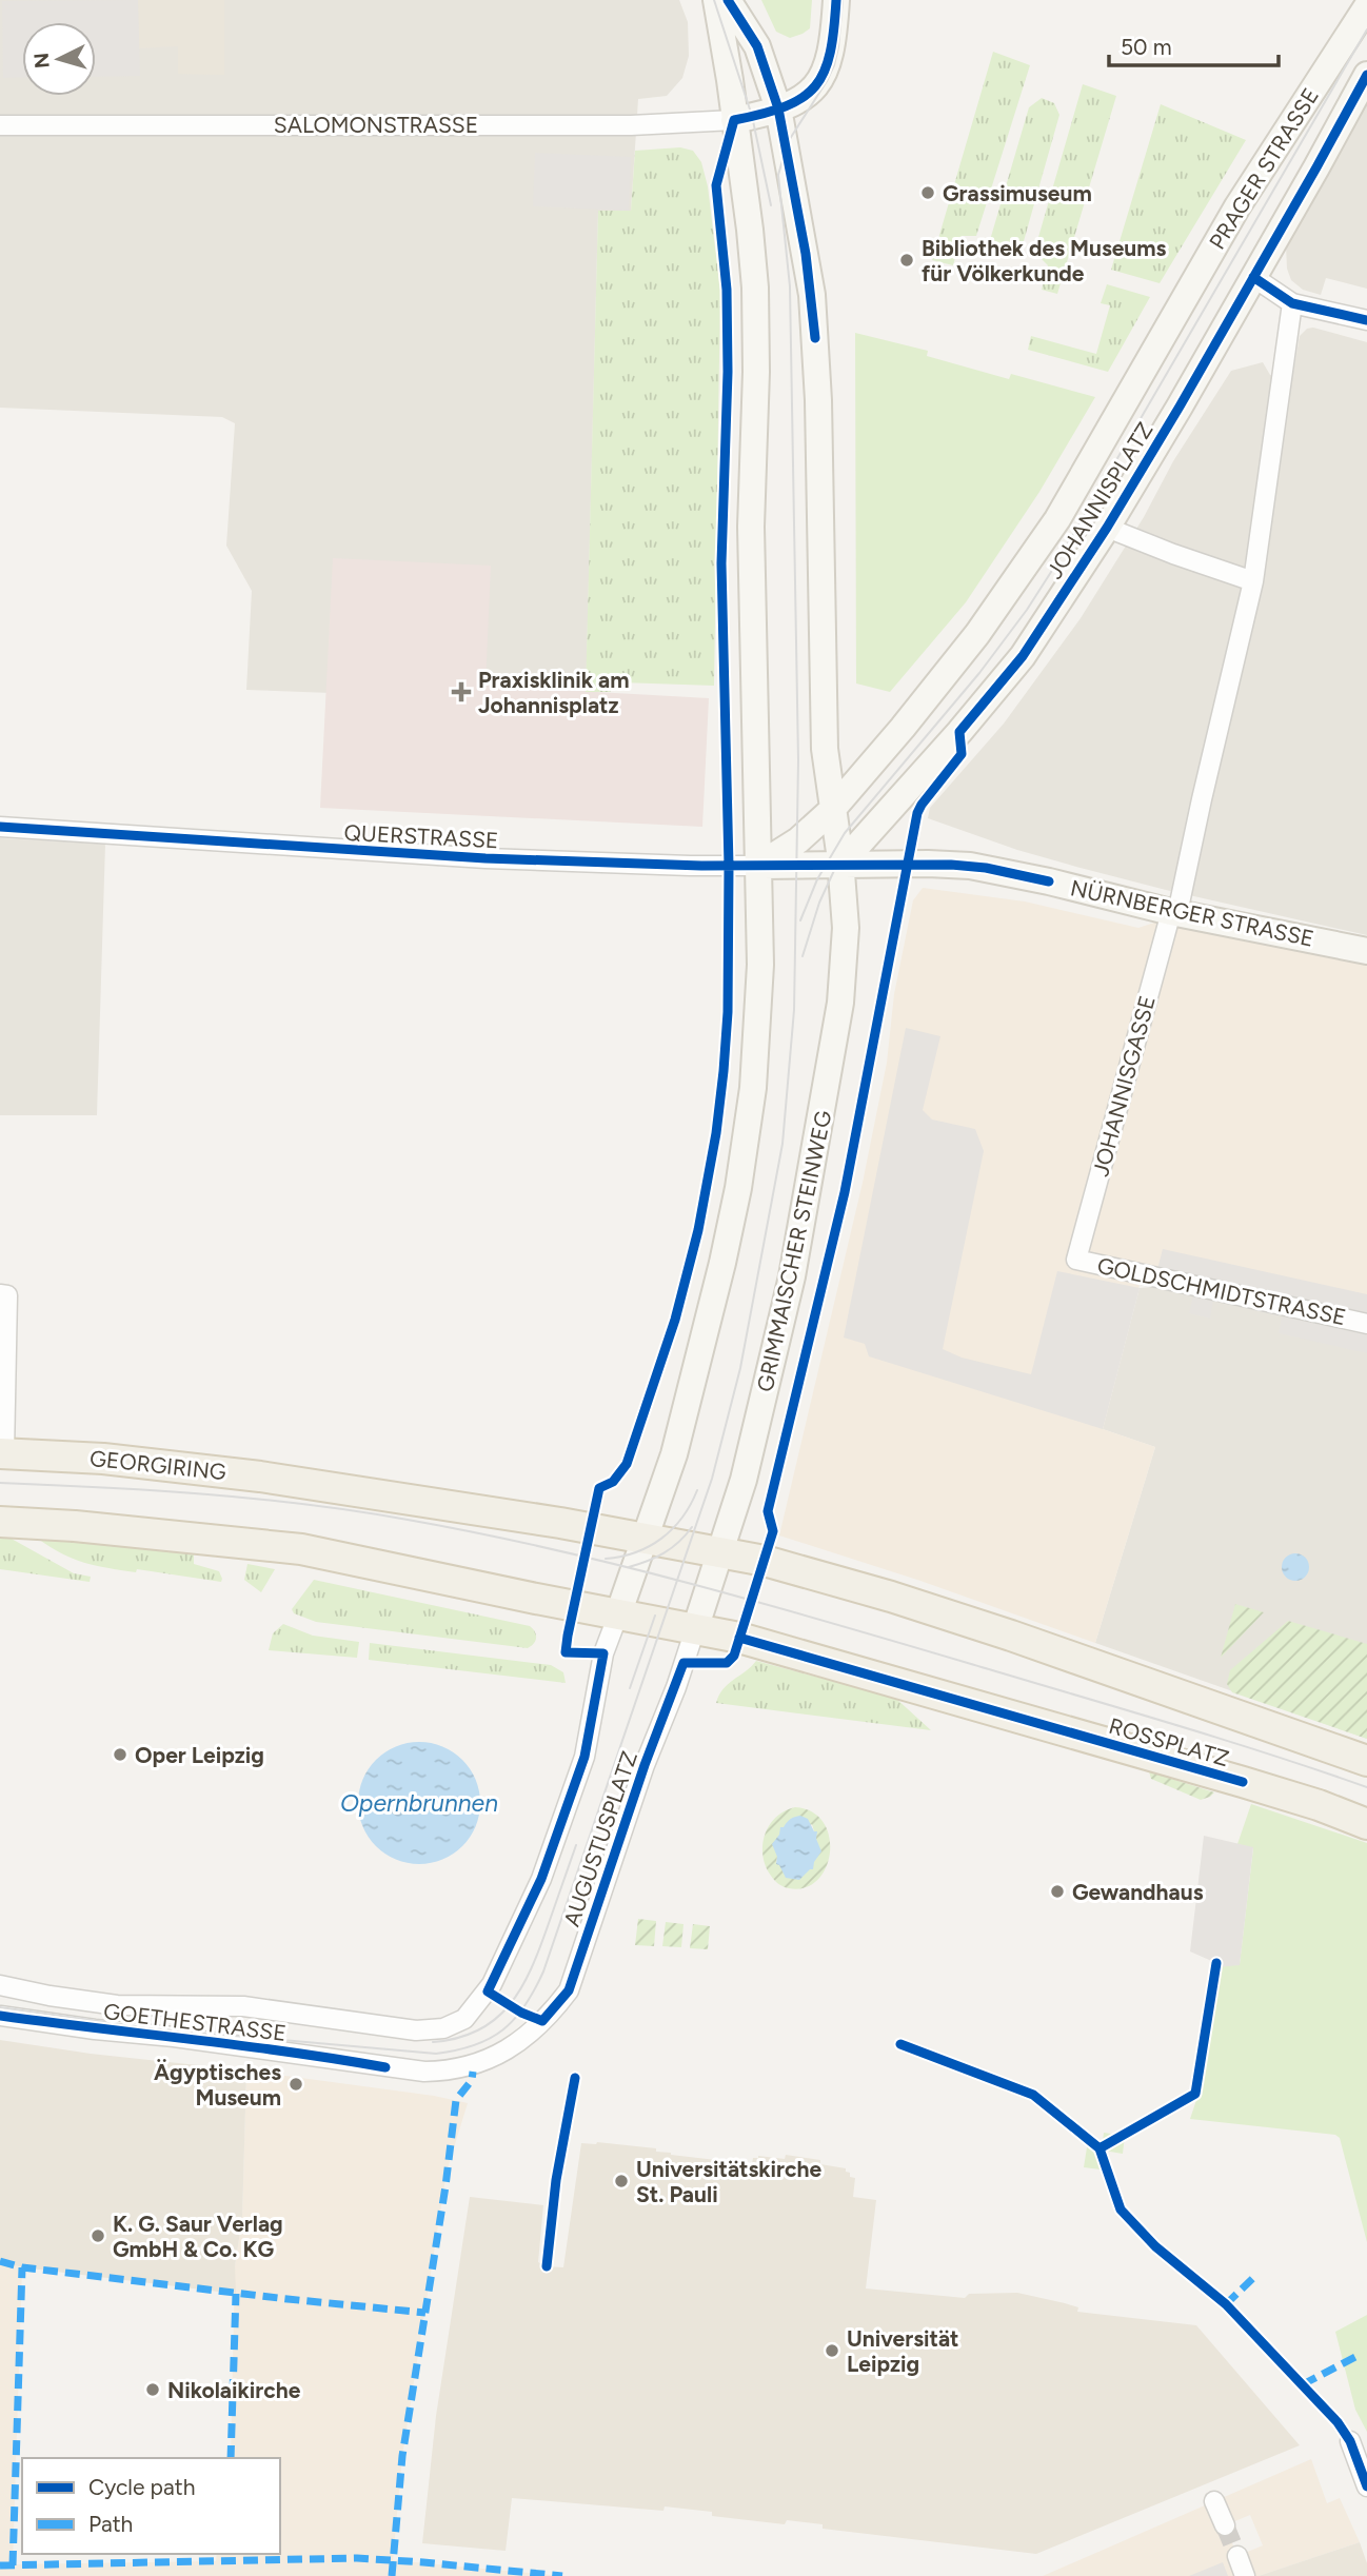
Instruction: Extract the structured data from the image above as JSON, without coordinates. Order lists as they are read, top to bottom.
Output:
{
  "streets": {
    "main road": [
      "PRAGER STRASSE",
      "JOHANNISPLATZ",
      "QUERSTRASSE",
      "NÜRNBERGER STRASSE",
      "GRIMMAISCHER STEINWEG",
      "GEORGIRING",
      "ROSSPLATZ"
    ],
    "street": [
      "SALOMONSTRASSE",
      "JOHANNISGASSE",
      "GOLDSCHMIDTSTRASSE",
      "AUGUSTUSPLATZ",
      "GOETHESTRASSE"
    ]
  },
  "crossings": [
    ["PRAGER STRASSE", "JOHANNISPLATZ"],
    ["JOHANNISPLATZ", "QUERSTRASSE"],
    ["JOHANNISPLATZ", "NÜRNBERGER STRASSE"],
    ["JOHANNISPLATZ", "JOHANNISGASSE"],
    ["JOHANNISPLATZ", "GRIMMAISCHER STEINWEG"],
    ["QUERSTRASSE", "NÜRNBERGER STRASSE"],
    ["QUERSTRASSE", "GRIMMAISCHER STEINWEG"],
    ["NÜRNBERGER STRASSE", "JOHANNISGASSE"],
    ["NÜRNBERGER STRASSE", "GRIMMAISCHER STEINWEG"],
    ["JOHANNISGASSE", "GOLDSCHMIDTSTRASSE"],
    ["GRIMMAISCHER STEINWEG", "ROSSPLATZ"],
    ["GRIMMAISCHER STEINWEG", "AUGUSTUSPLATZ"],
    ["ROSSPLATZ", "AUGUSTUSPLATZ"],
    ["AUGUSTUSPLATZ", "GOETHESTRASSE"]
  ],
  "water": ["Opernbrunnen"],
  "places": {
    "other": [
      "Grassimuseum",
      "Bibliothek des Museums für Völkerkunde",
      "Oper Leipzig",
      "Gewandhaus",
      "Ägyptisches Museum",
      "Universitätskirche St. Pauli",
      "K. G. Saur Verlag GmbH & Co. KG",
      "Universität Leipzig",
      "Nikolaikirche"
    ],
    "health": ["Praxisklinik am Johannisplatz"]
  },
  "legend": ["Cycle path", "Path"],
  "scale_bar": "50 m",
  "north": "left"
}
